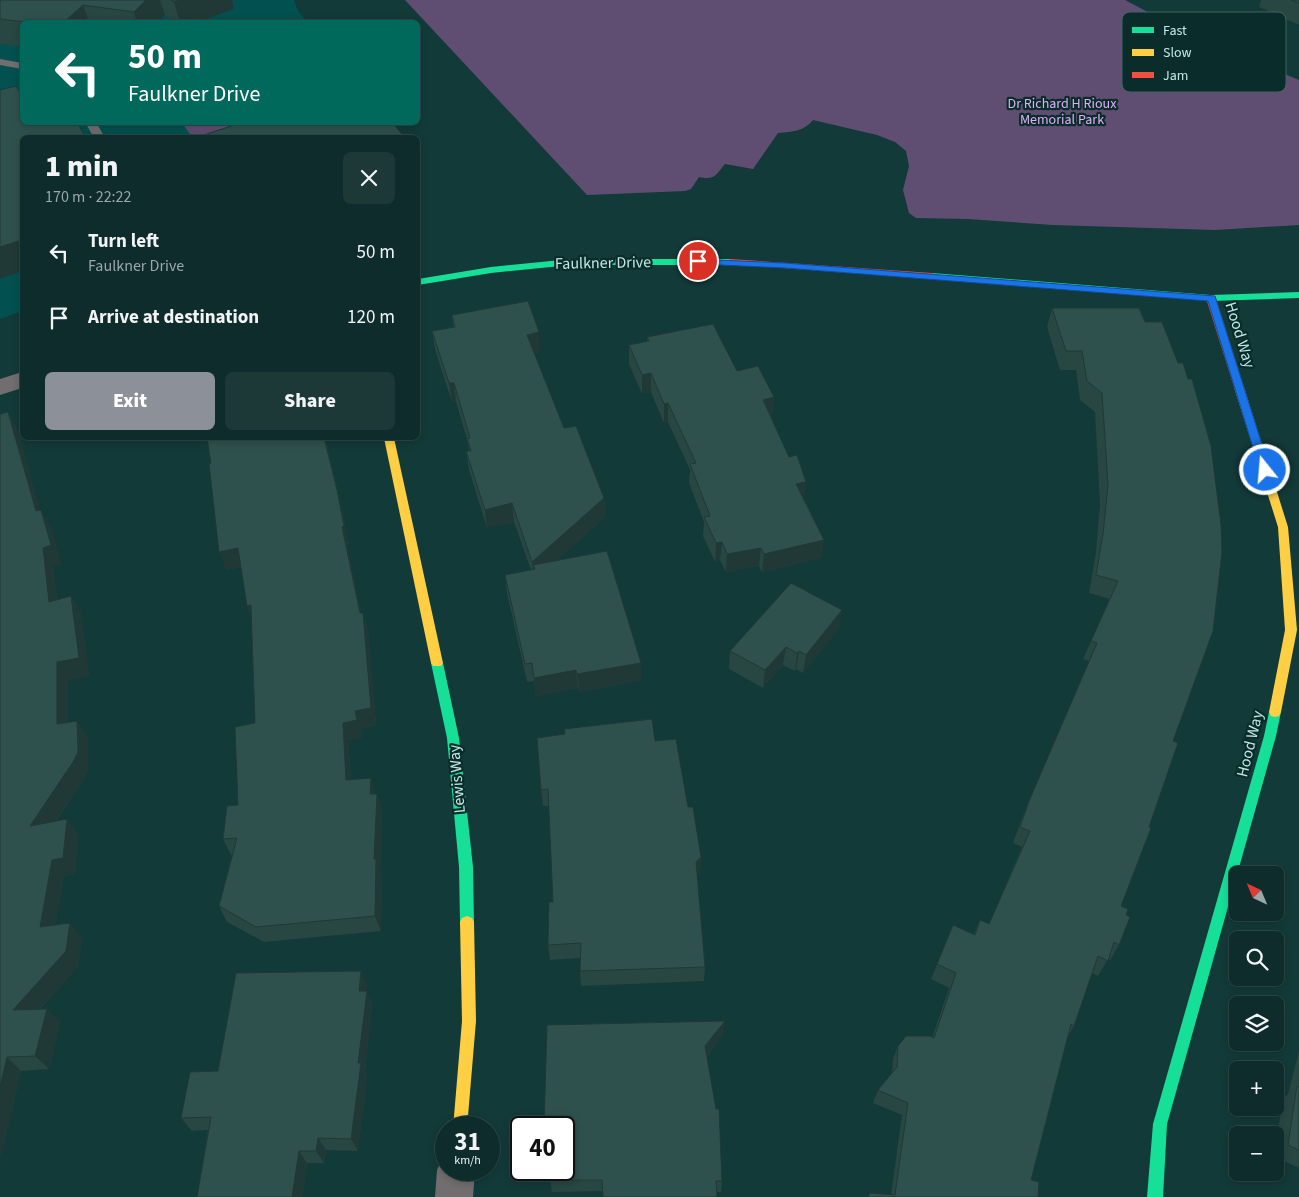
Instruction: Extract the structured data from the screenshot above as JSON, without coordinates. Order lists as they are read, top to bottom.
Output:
{
  "streets": {
    "street": ["Faulkner Drive", "Hood Way", "Lewis Way"]
  },
  "crossings": [
    ["Faulkner Drive", "Hood Way"]
  ],
  "parks": ["Dr Richard H Rioux Memorial Park"],
  "legend": ["Fast", "Slow", "Jam"],
  "north": "top left",
  "page": {
    "turn": ["50 m", "Faulkner Drive"],
    "heading": ["1 min", "170 m · 22:22"],
    "list": [
      {
        "name": "Turn left",
        "note": "Faulkner Drive",
        "value": "50 m"
      },
      {
        "name": "Arrive at destination",
        "value": "120 m"
      }
    ],
    "buttons": ["Exit", "Share"],
    "map_buttons": ["+", "−"],
    "speed": "31 km/h",
    "limit": "40"
  }
}
